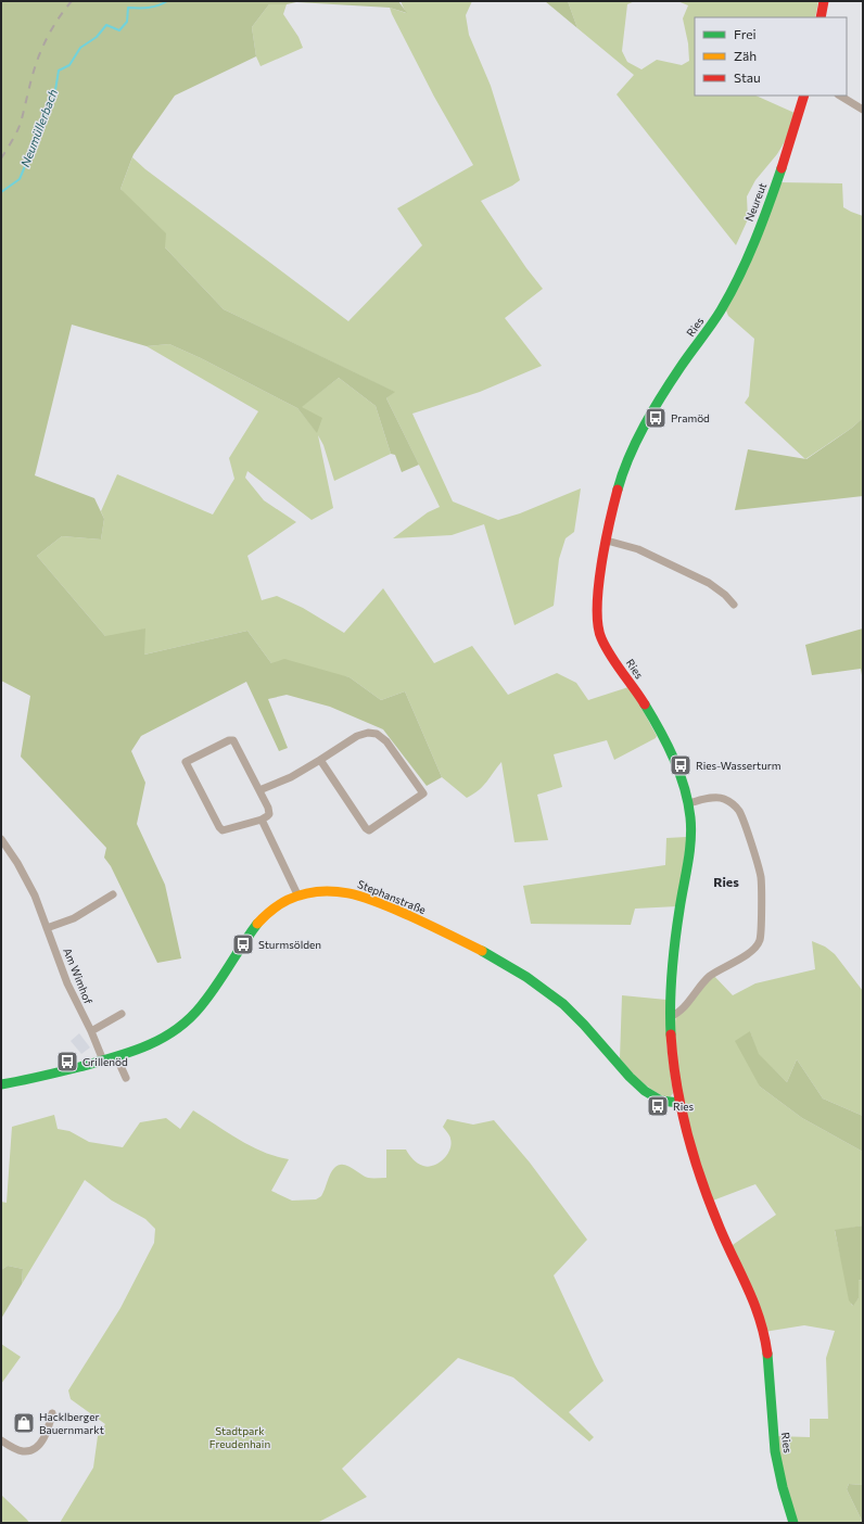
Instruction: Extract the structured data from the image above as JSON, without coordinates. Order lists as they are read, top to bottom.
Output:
{
  "streets": {
    "street": [
      "Neureut",
      "Ries",
      "Stephanstraße",
      "Am Wimhof"
    ]
  },
  "crossings": [
    ["Neureut", "Ries"],
    ["Ries", "Stephanstraße"],
    ["Stephanstraße", "Am Wimhof"]
  ],
  "districts": ["Ries"],
  "water": ["Neumüllerbach"],
  "parks": ["Stadtpark Freudenhain"],
  "places": {
    "bus stop": [
      "Pramöd",
      "Ries-Wasserturm",
      "Sturmsölden",
      "Grillenöd",
      "Ries"
    ],
    "shop": ["Hacklberger Bauernmarkt"]
  },
  "legend": ["Frei", "Zäh", "Stau"]
}
